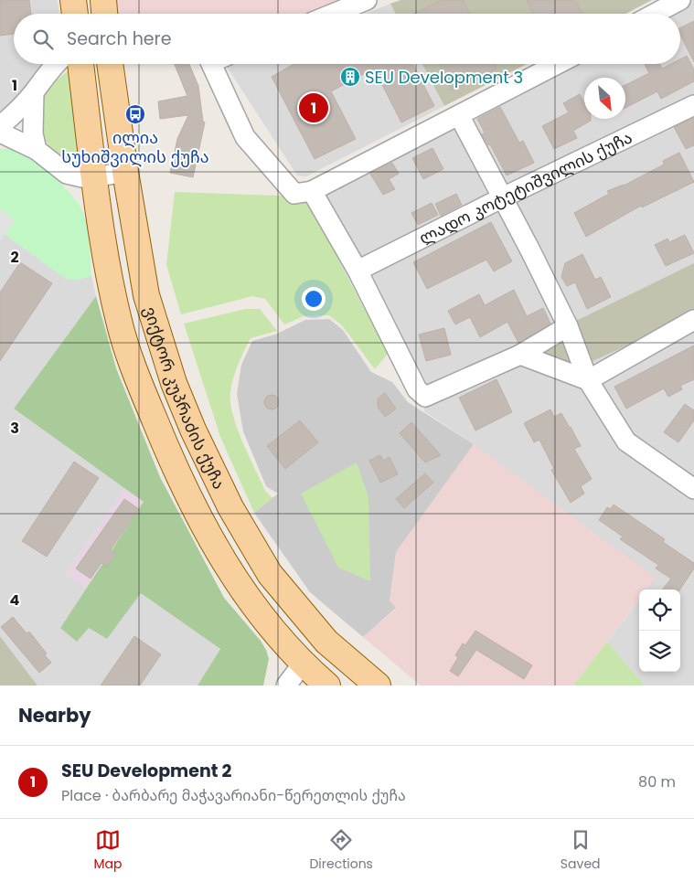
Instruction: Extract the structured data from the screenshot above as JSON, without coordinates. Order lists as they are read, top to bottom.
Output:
{
  "streets": {
    "main road": ["ვიქტორ კუპრაძის ქუჩა"],
    "street": ["ლადო კოტეტიშვილის ქუჩა"]
  },
  "places": {
    "building": ["SEU Development 3"],
    "bus stop": ["ილია სუხიშვილის ქუჩა"]
  },
  "north": "bottom right",
  "page": {
    "search": "Search here",
    "pins": "1",
    "heading": "Nearby",
    "list": [
      {
        "mark": "1",
        "name": "SEU Development 2",
        "note": "Place · ბარბარე მაჭავარიანი-წერეთლის ქუჩა",
        "value": "80 m"
      }
    ],
    "nav": ["Map", "Directions", "Saved"]
  },
  "grid": {
    "rows": [
      "1",
      "2",
      "3",
      "4"
    ]
  }
}
